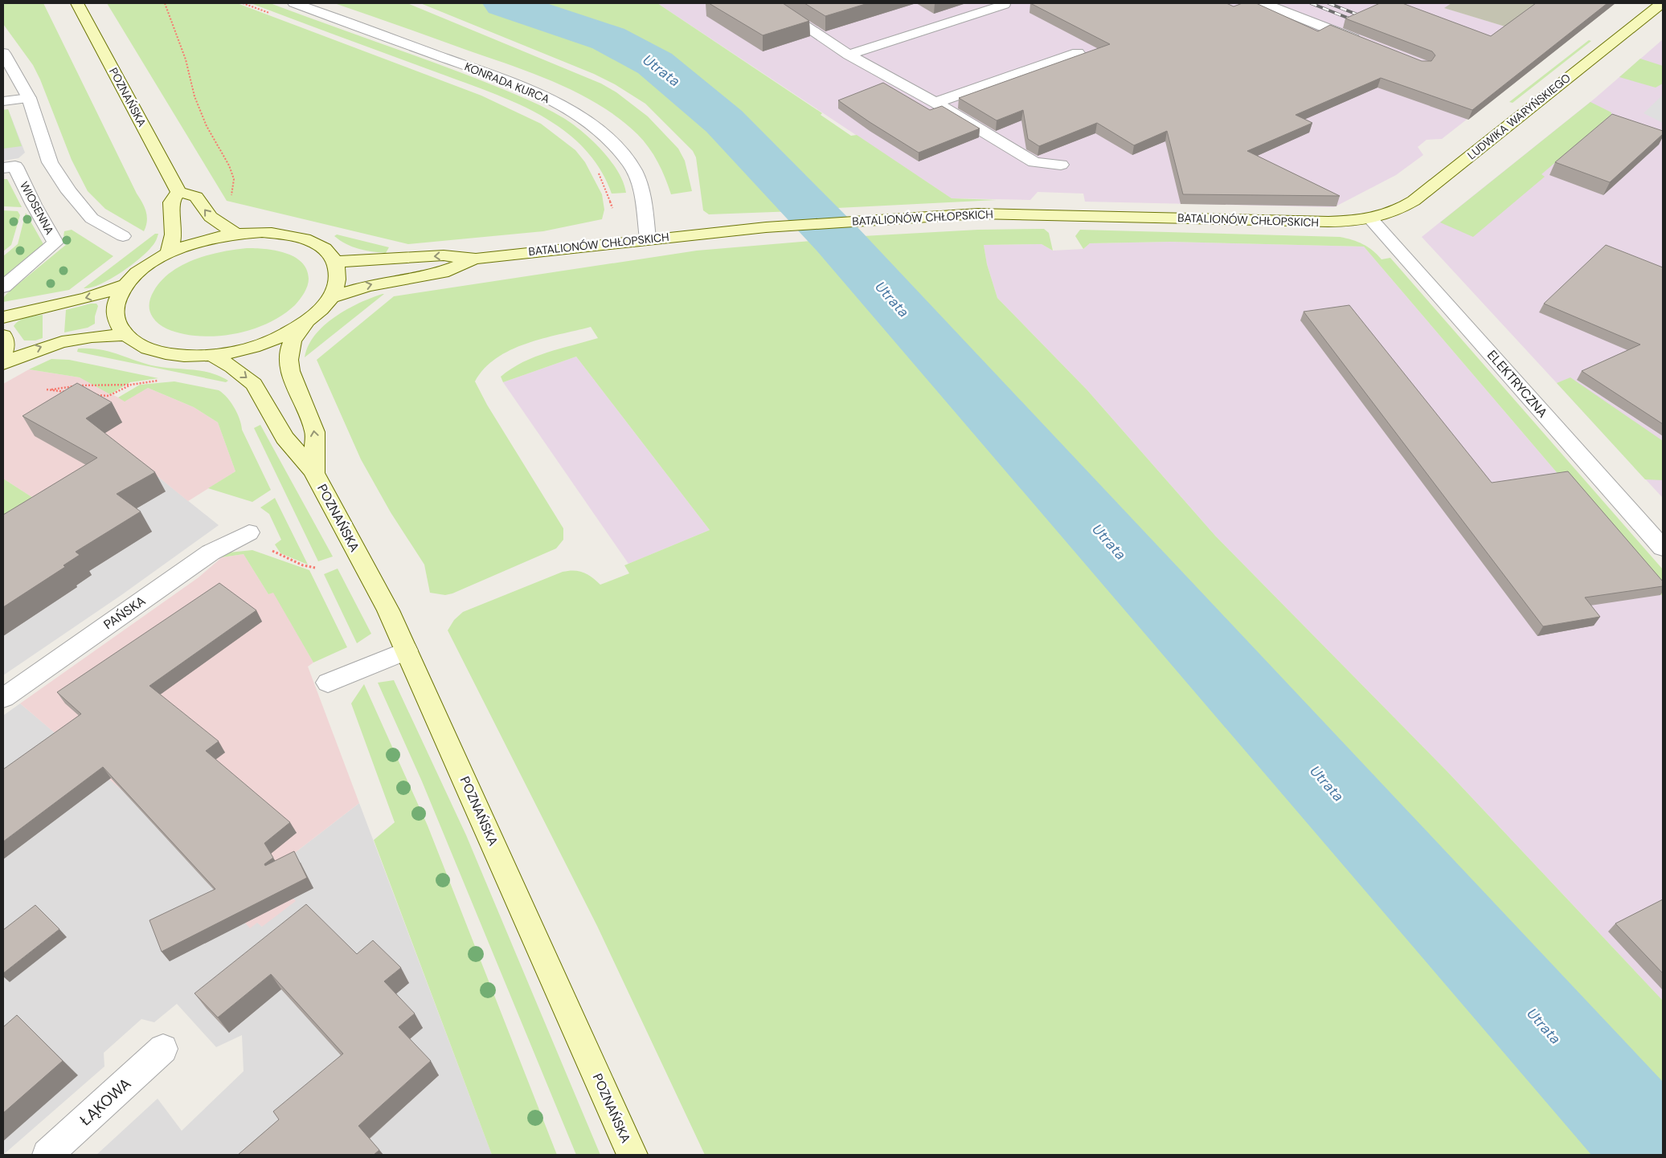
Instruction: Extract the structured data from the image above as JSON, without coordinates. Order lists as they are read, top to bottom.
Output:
{
  "streets": {
    "main road": ["POZNAŃSKA", "LUDWIKA WARYŃSKIEGO", "BATALIONÓW CHŁOPSKICH"],
    "street": [
      "KONRADA KURCA",
      "WIOSENNA",
      "ELEKTRYCZNA",
      "PAŃSKA",
      "ŁĄKOWA"
    ]
  },
  "crossings": [
    ["KONRADA KURCA", "BATALIONÓW CHŁOPSKICH"],
    ["LUDWIKA WARYŃSKIEGO", "BATALIONÓW CHŁOPSKICH"],
    ["LUDWIKA WARYŃSKIEGO", "ELEKTRYCZNA"],
    ["BATALIONÓW CHŁOPSKICH", "ELEKTRYCZNA"]
  ],
  "water": ["Utrata"]
}
